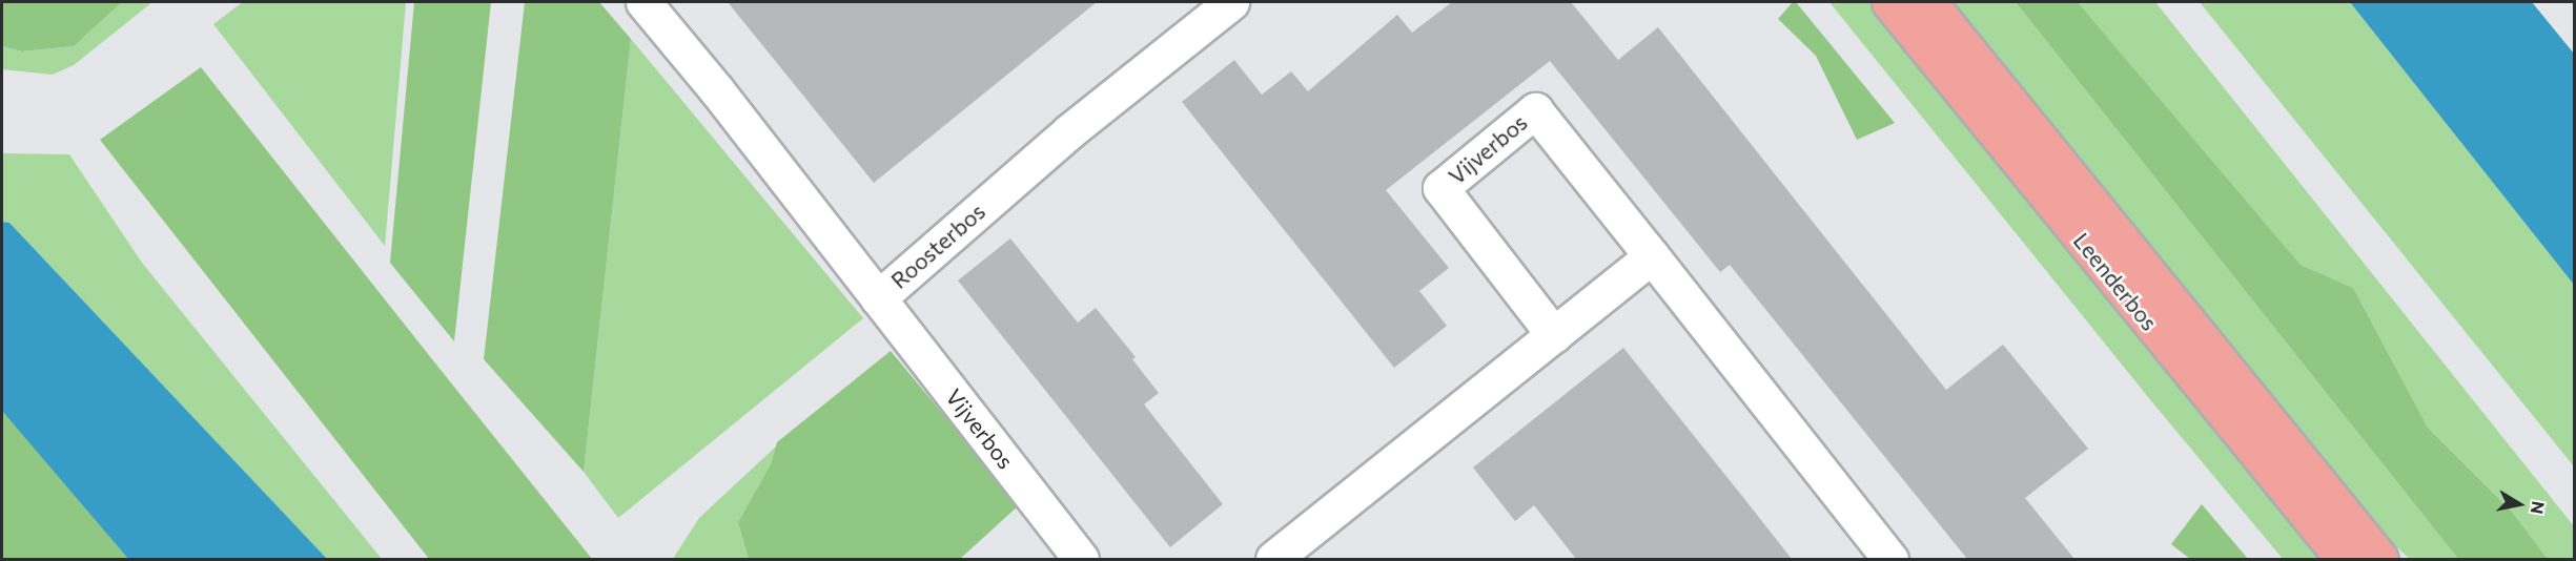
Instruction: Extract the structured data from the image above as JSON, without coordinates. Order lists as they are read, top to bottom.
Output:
{
  "streets": {
    "main road": ["Leenderbos"],
    "street": ["Vijverbos", "Roosterbos"]
  },
  "crossings": [
    ["Vijverbos", "Roosterbos"]
  ],
  "north": "right"
}
